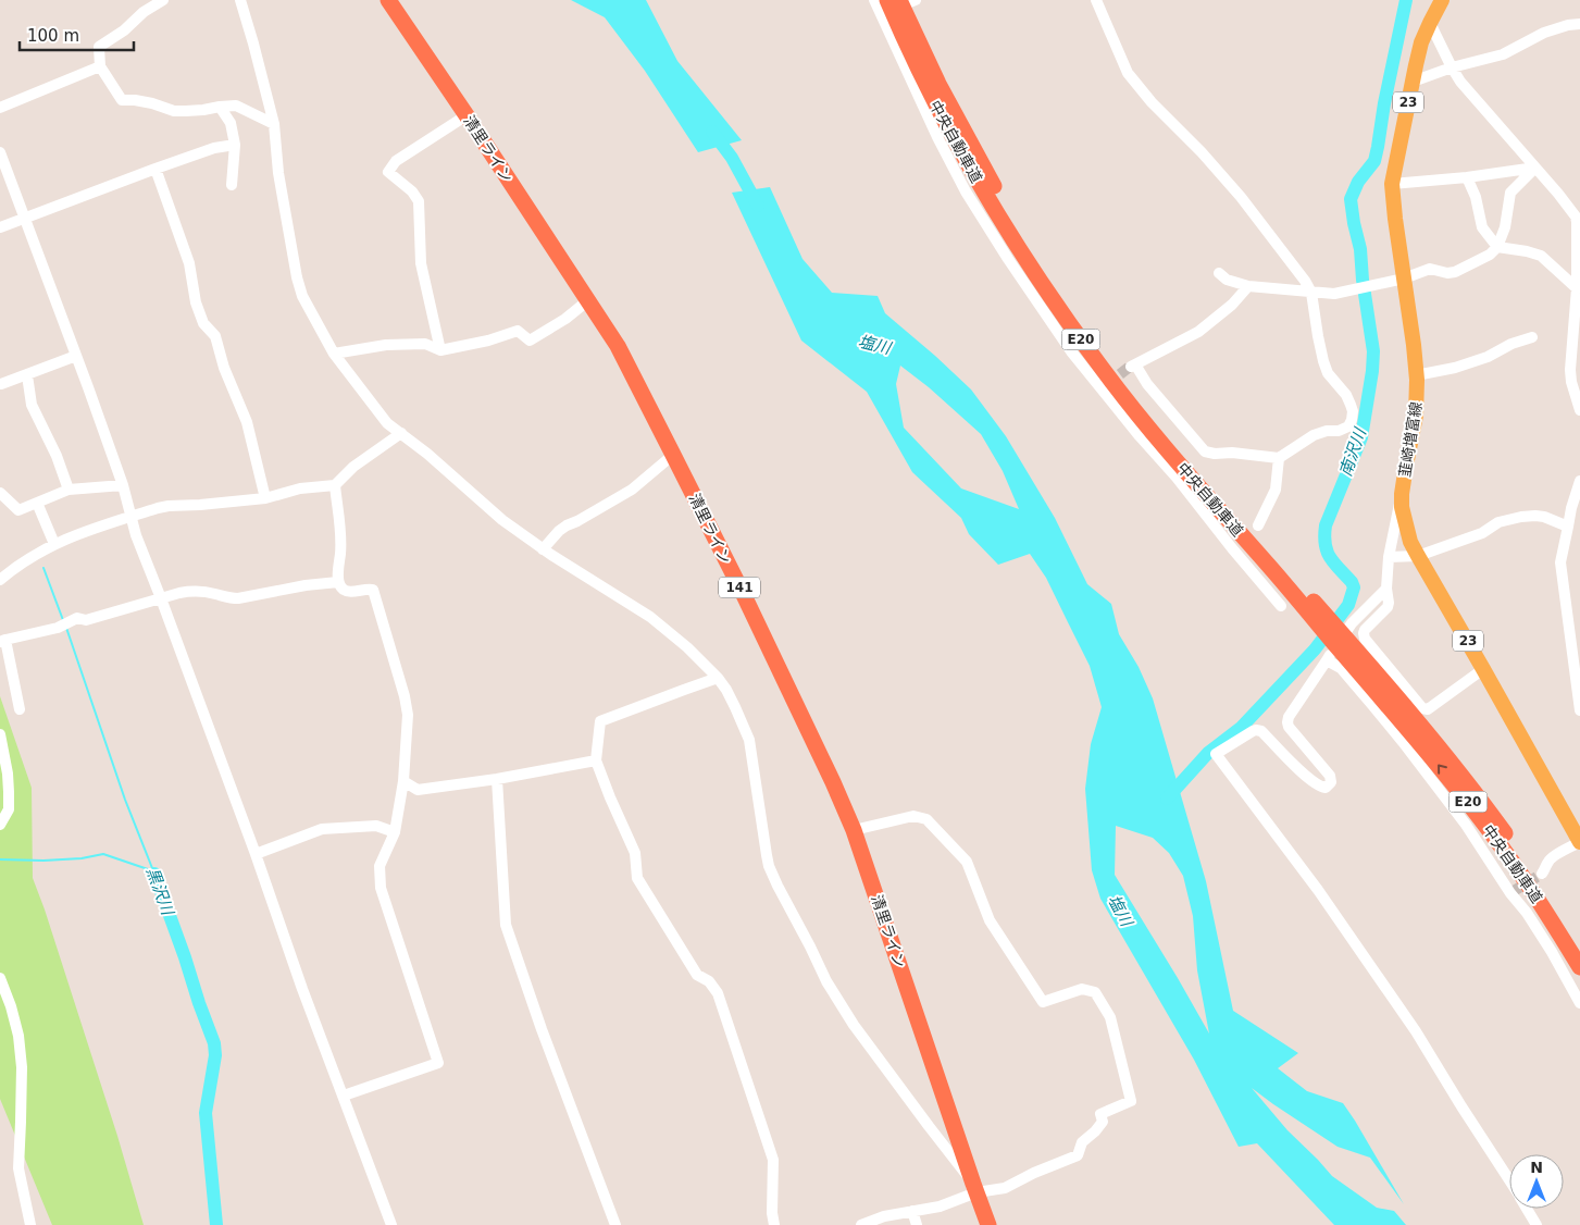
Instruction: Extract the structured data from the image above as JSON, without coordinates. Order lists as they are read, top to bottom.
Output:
{
  "streets": {
    "highway": [
      "中央自動車道",
      "清里ライン",
      "E20",
      "141"
    ],
    "main road": ["23", "韮崎増富線"]
  },
  "water": ["塩川", "南沢川", "黒沢川"],
  "scale_bar": "100 m",
  "north": "top"
}
